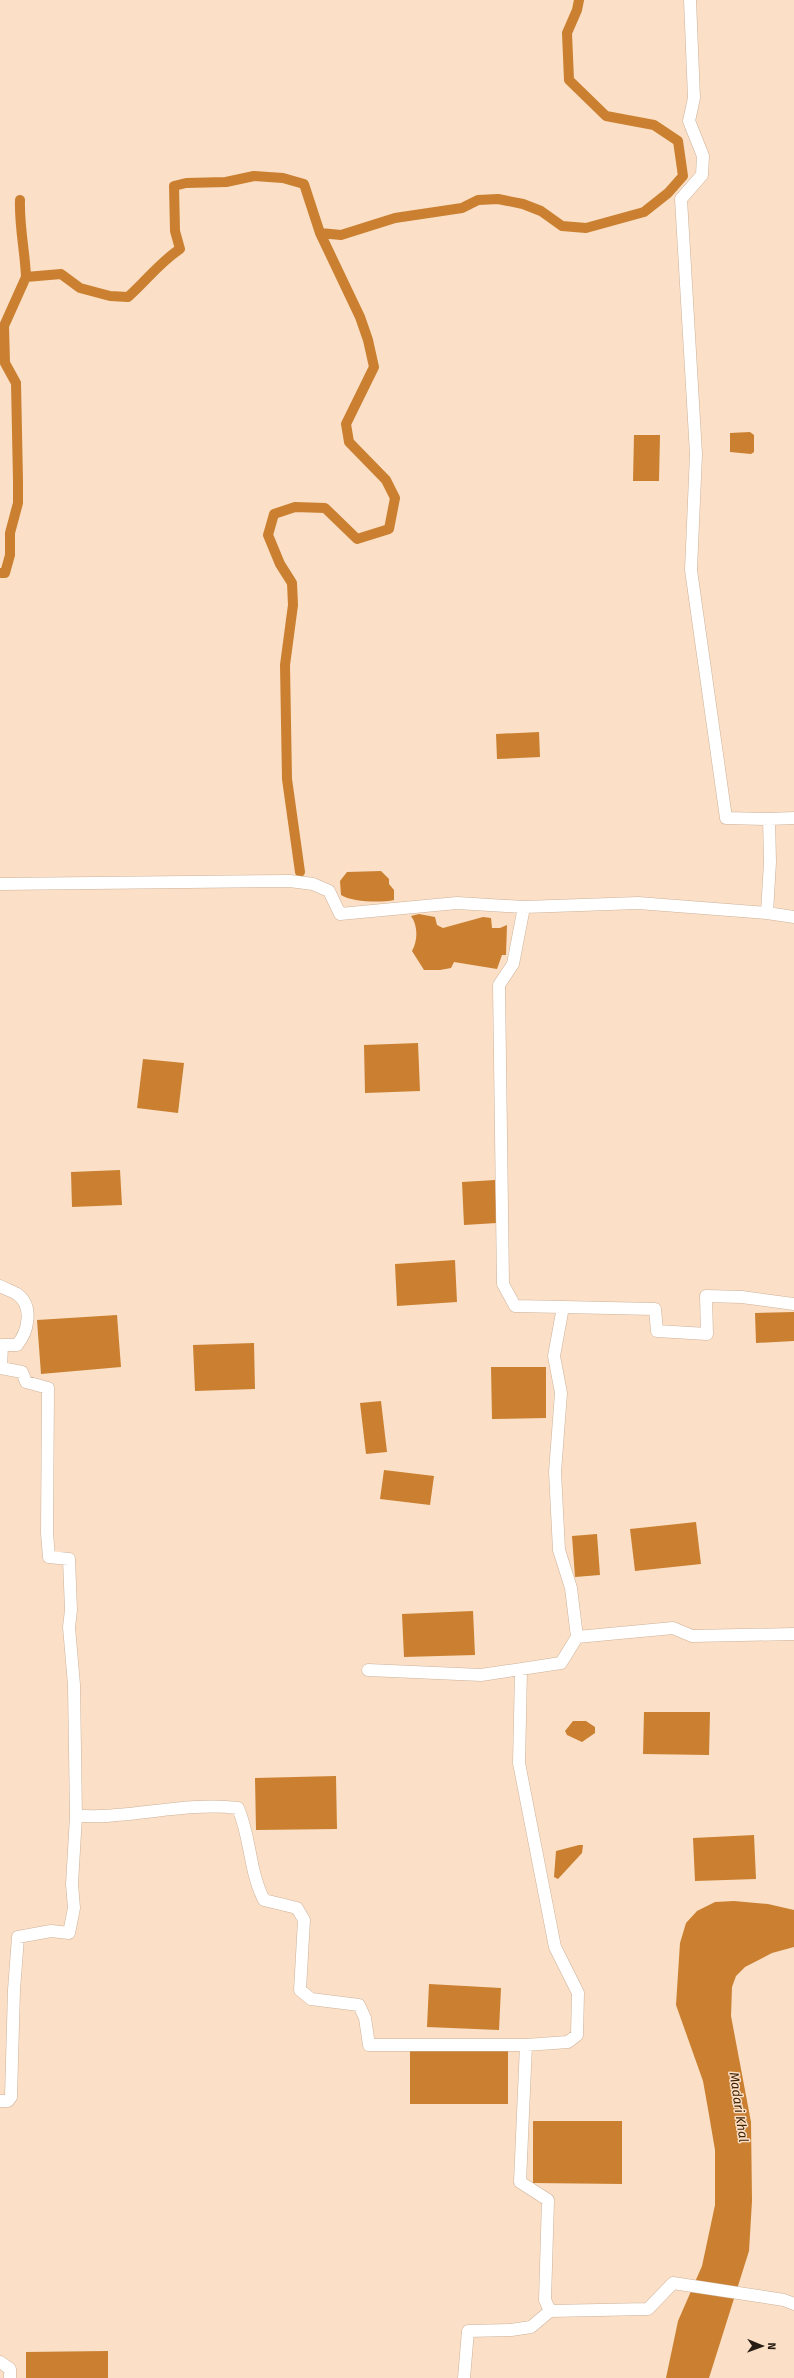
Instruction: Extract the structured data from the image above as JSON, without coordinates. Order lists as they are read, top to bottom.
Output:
{
  "water": ["Madari Khal"],
  "north": "right"
}
